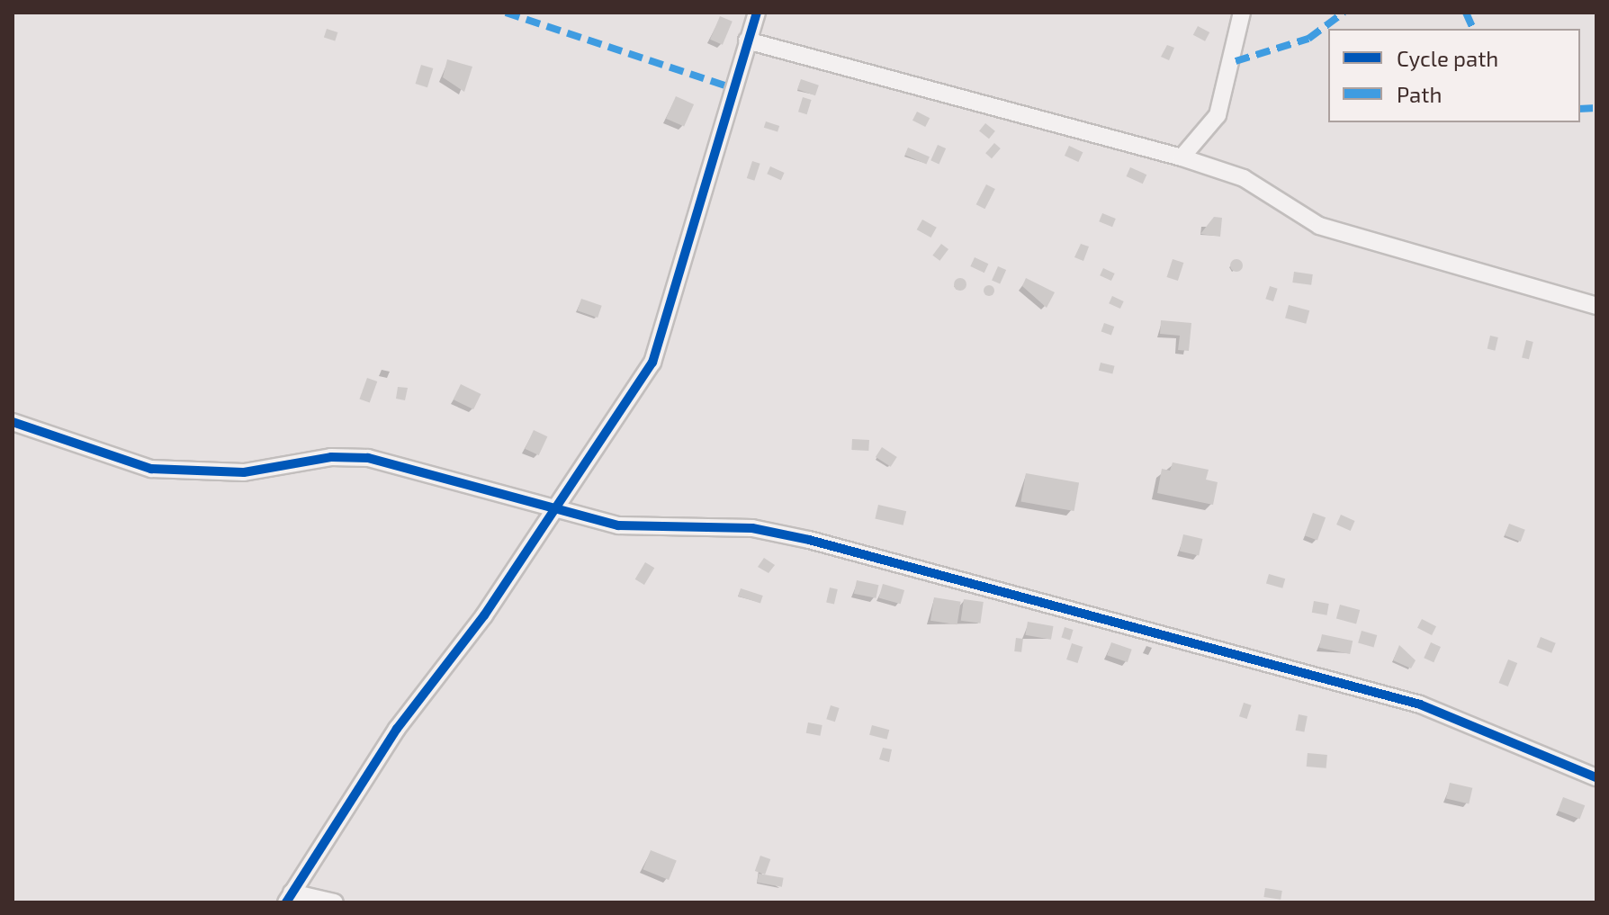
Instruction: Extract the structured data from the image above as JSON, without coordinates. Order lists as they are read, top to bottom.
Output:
{
  "legend": ["Cycle path", "Path"]
}
